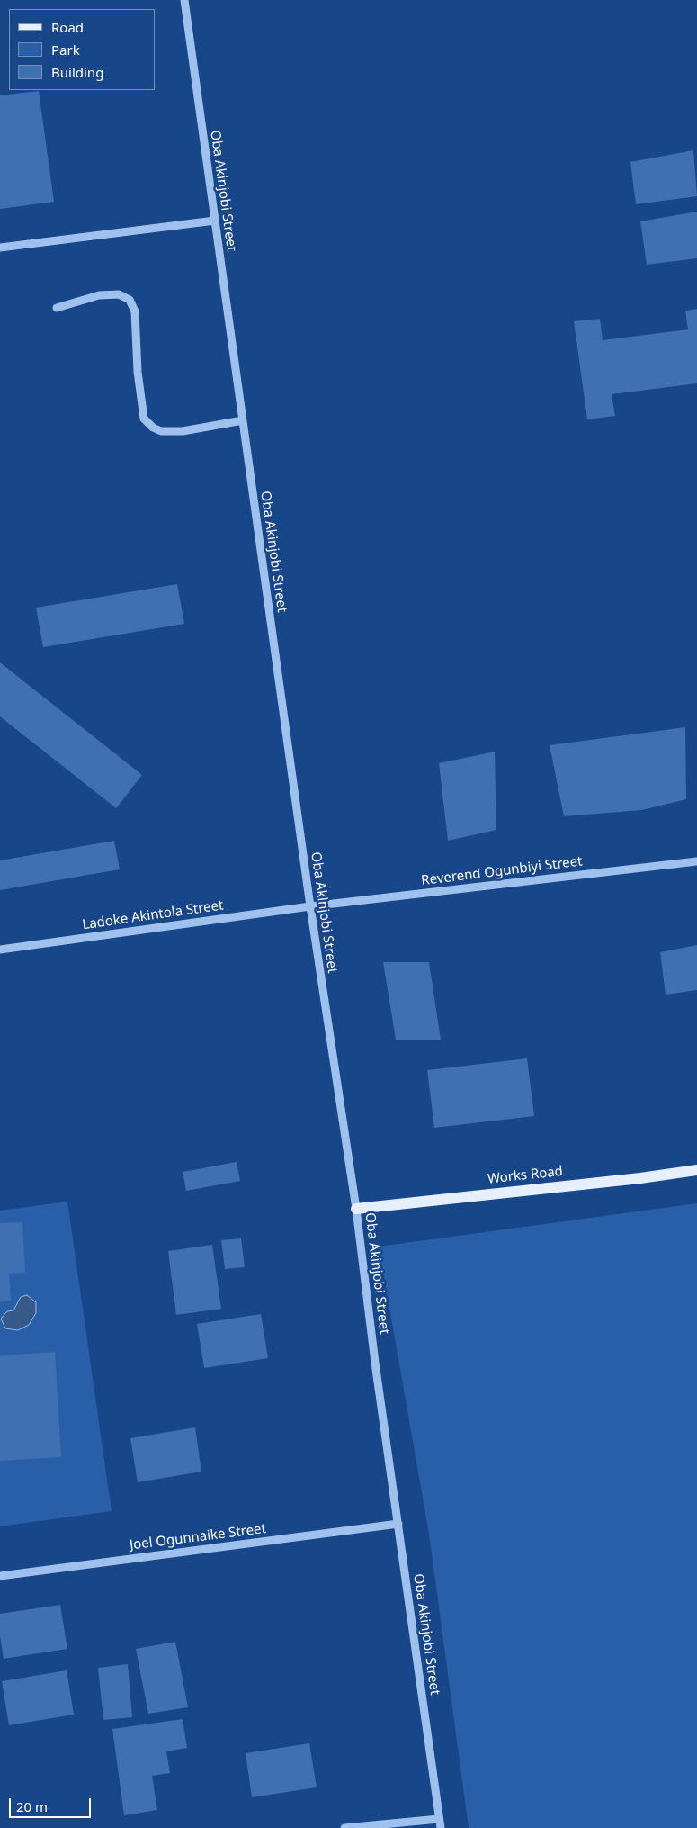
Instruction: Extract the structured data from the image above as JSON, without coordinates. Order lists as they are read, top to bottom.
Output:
{
  "streets": {
    "main road": ["Works Road"],
    "street": [
      "Oba Akinjobi Street",
      "Reverend Ogunbiyi Street",
      "Ladoke Akintola Street",
      "Joel Ogunnaike Street"
    ]
  },
  "crossings": [
    ["Oba Akinjobi Street", "Reverend Ogunbiyi Street"],
    ["Oba Akinjobi Street", "Ladoke Akintola Street"],
    ["Oba Akinjobi Street", "Works Road"],
    ["Oba Akinjobi Street", "Joel Ogunnaike Street"],
    ["Reverend Ogunbiyi Street", "Ladoke Akintola Street"]
  ],
  "legend": ["Road", "Park", "Building"],
  "scale_bar": "20 m"
}
